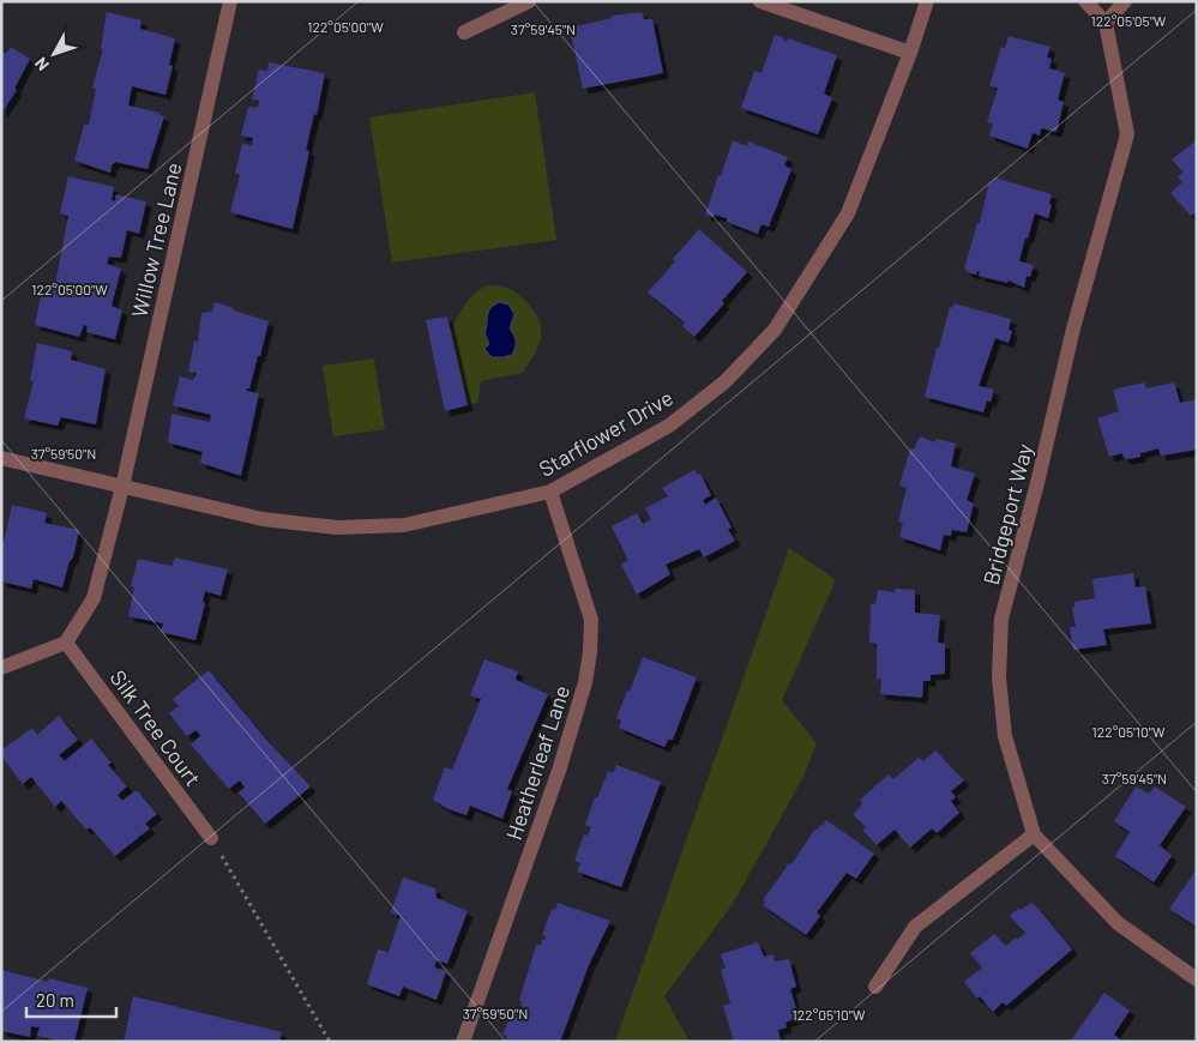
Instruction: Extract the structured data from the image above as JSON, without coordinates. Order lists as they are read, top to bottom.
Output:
{
  "streets": {
    "street": [
      "Willow Tree Lane",
      "Starflower Drive",
      "Bridgeport Way",
      "Silk Tree Court",
      "Heatherleaf Lane"
    ]
  },
  "crossings": [
    ["Willow Tree Lane", "Starflower Drive"],
    ["Willow Tree Lane", "Silk Tree Court"],
    ["Starflower Drive", "Heatherleaf Lane"]
  ],
  "scale_bar": "20 m",
  "north": "bottom left",
  "coordinates": [
    "122°05'05\"W",
    "122°05'00\"W",
    "37°59'45\"N",
    "37°59'50\"N",
    "122°05'10\"W"
  ]
}
